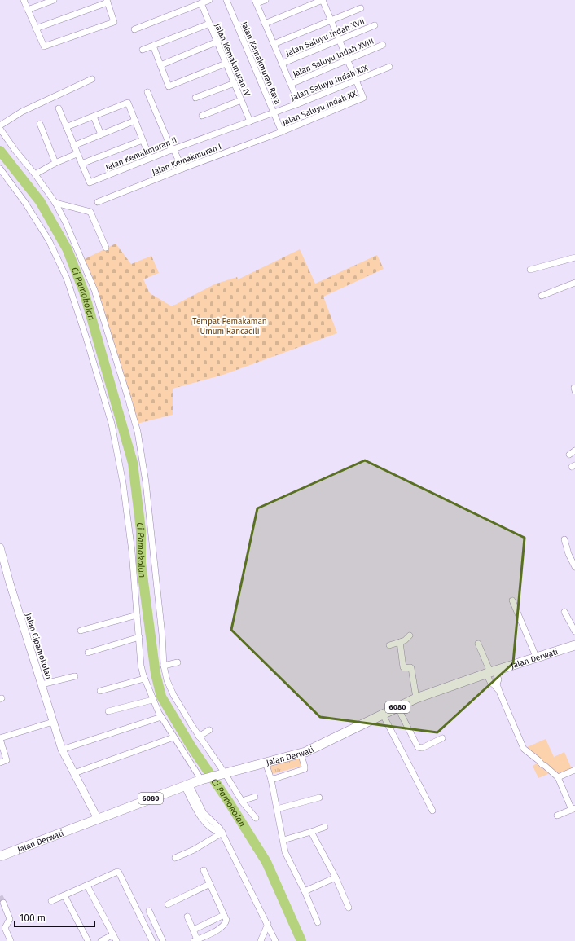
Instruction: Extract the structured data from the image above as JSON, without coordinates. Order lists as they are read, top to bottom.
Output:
{
  "streets": {
    "main road": ["Jalan Derwati", "6080"],
    "street": [
      "Jalan Saluyu Indah XVII",
      "Jalan Saluyu Indah XVIII",
      "Jalan Kemakmuran IV",
      "Jalan Kemakmuran Raya",
      "Jalan Saluyu Indah XIX",
      "Jalan Saluyu Indah XX",
      "Jalan Kemakmuran II",
      "Jalan Kemakmuran I",
      "Jalan Cipamokolan"
    ]
  },
  "crossings": [
    ["Jalan Kemakmuran IV", "Jalan Kemakmuran II"],
    ["Jalan Kemakmuran Raya", "Jalan Saluyu Indah XIX"],
    ["Jalan Kemakmuran Raya", "Jalan Saluyu Indah XX"],
    ["Jalan Kemakmuran Raya", "Jalan Kemakmuran II"],
    ["Jalan Kemakmuran Raya", "Jalan Kemakmuran I"],
    ["Jalan Saluyu Indah XIX", "Jalan Saluyu Indah XX"],
    ["Jalan Saluyu Indah XIX", "Jalan Kemakmuran II"],
    ["Jalan Saluyu Indah XX", "Jalan Kemakmuran I"],
    ["Jalan Cipamokolan", "Jalan Derwati"]
  ],
  "water": ["Ci Pamokolan"],
  "parks": ["Tempat Pemakaman Umum Rancacili"],
  "scale_bar": "100 m"
}
